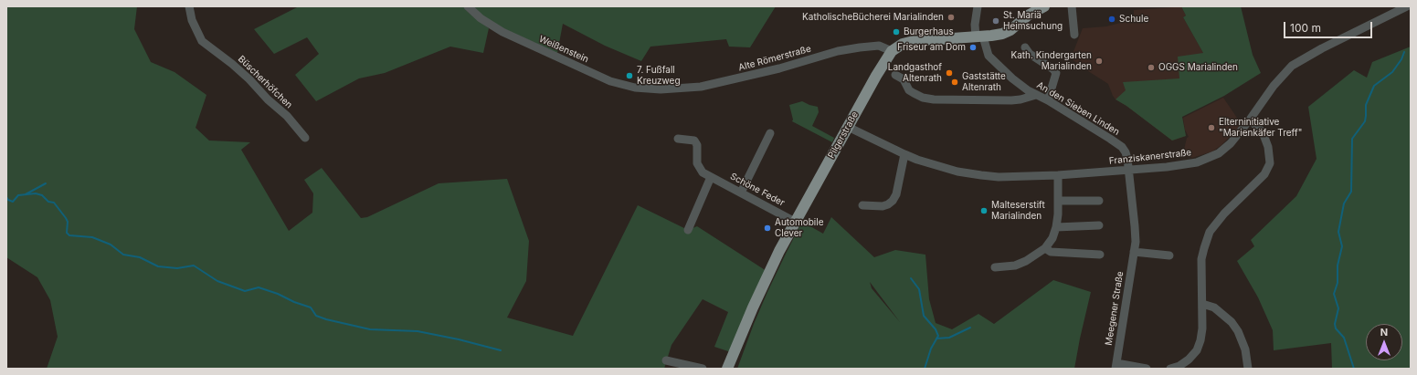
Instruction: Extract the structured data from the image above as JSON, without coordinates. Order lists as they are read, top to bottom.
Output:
{
  "streets": {
    "main road": ["Pilgerstraße"],
    "street": [
      "Weißenstein",
      "Alte Römerstraße",
      "Büscherhöfchen",
      "An den Sieben Linden",
      "Franziskanerstraße",
      "Schöne Feder",
      "Meegener Straße"
    ]
  },
  "crossings": [
    ["Weißenstein", "Alte Römerstraße"],
    ["Alte Römerstraße", "Pilgerstraße"],
    ["An den Sieben Linden", "Pilgerstraße"],
    ["An den Sieben Linden", "Franziskanerstraße"],
    ["An den Sieben Linden", "Meegener Straße"],
    ["Pilgerstraße", "Franziskanerstraße"],
    ["Pilgerstraße", "Schöne Feder"],
    ["Franziskanerstraße", "Meegener Straße"]
  ],
  "places": [
    "KatholischeBücherei Marialinden",
    "Schule",
    "St. Mariä Heimsuchung",
    "Burgerhaus",
    "Friseur am Dom",
    "Kath. Kindergarten Marialinden",
    "OGGS Marialinden",
    "Landgasthof Altenrath",
    "7. Fußfall Kreuzweg",
    "Gaststätte Altenrath",
    "Elterninitiative \"Marienkäfer Treff\"",
    "Malteserstift Marialinden",
    "Automobile Clever"
  ],
  "scale_bar": "100 m",
  "north": "top"
}
